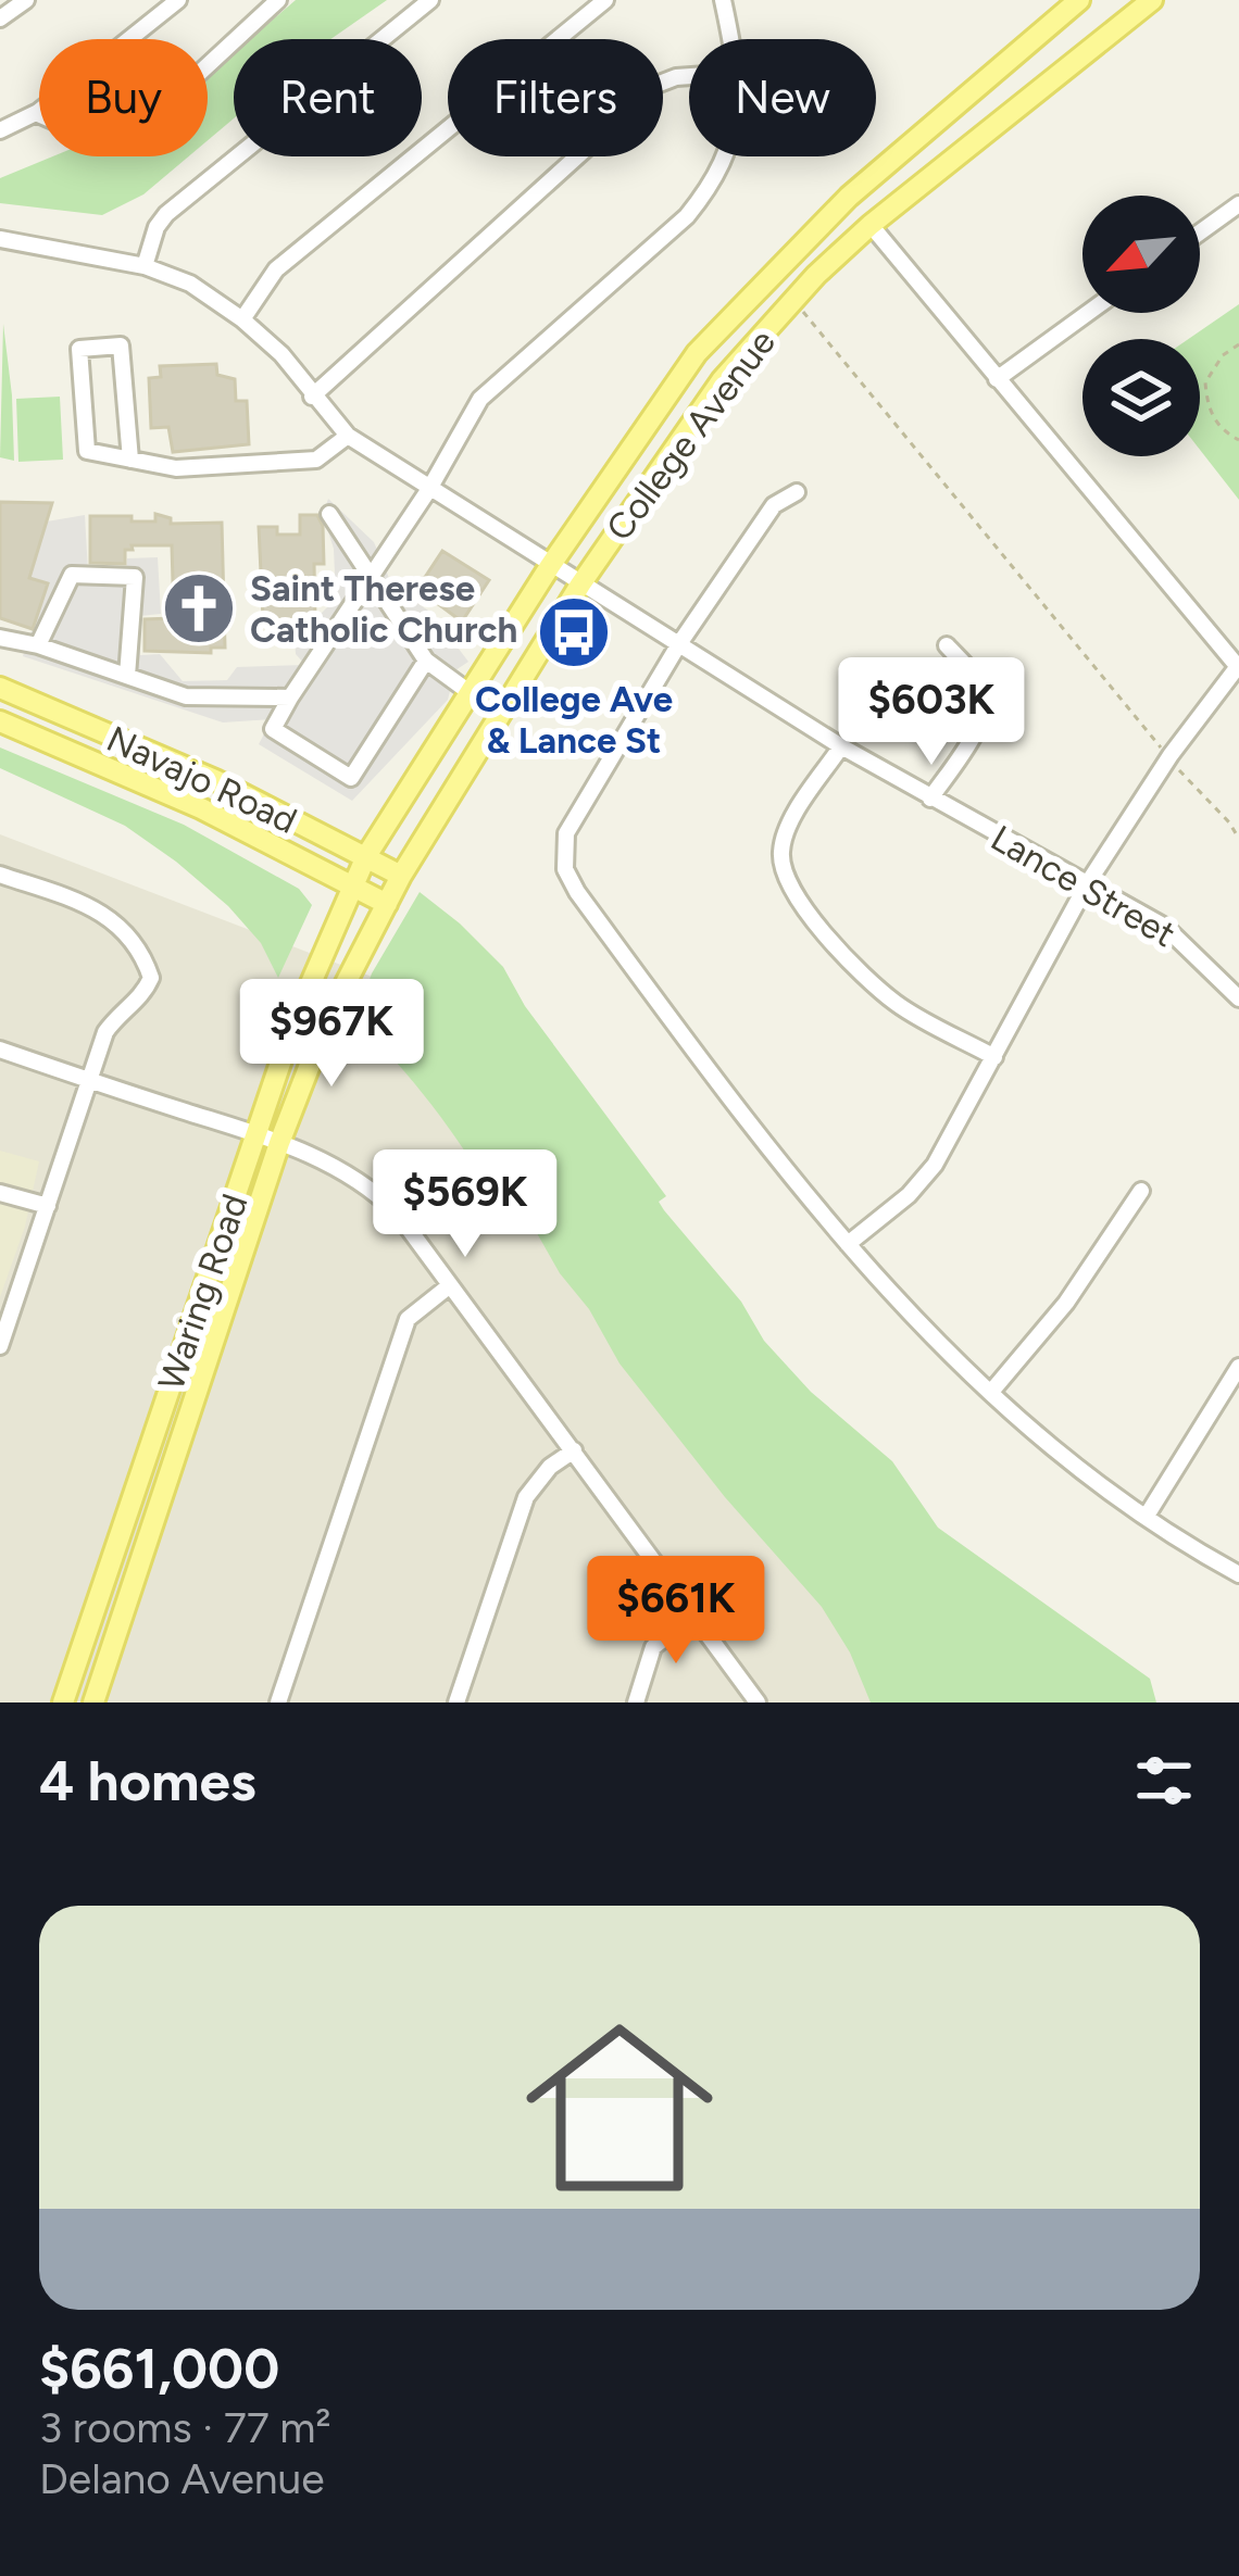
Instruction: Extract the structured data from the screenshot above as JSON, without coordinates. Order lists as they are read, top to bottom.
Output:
{
  "streets": {
    "main road": ["College Avenue", "Navajo Road", "Waring Road"],
    "street": ["Lance Street"]
  },
  "crossings": [
    ["College Avenue", "Navajo Road"],
    ["College Avenue", "Lance Street"],
    ["College Avenue", "Waring Road"],
    ["Navajo Road", "Waring Road"]
  ],
  "places": {
    "church": ["Saint Therese Catholic Church"],
    "bus stop": ["College Ave & Lance St"]
  },
  "north": "bottom left",
  "page": {
    "chip": [
      "Buy",
      "Rent",
      "Filters",
      "New"
    ],
    "price": [
      "$603K",
      "$967K",
      "$569K",
      "$661K"
    ],
    "heading": "4 homes",
    "list": [
      {
        "name": "$661,000",
        "note": "3 rooms · 77 m² · Delano Avenue"
      }
    ]
  }
}
